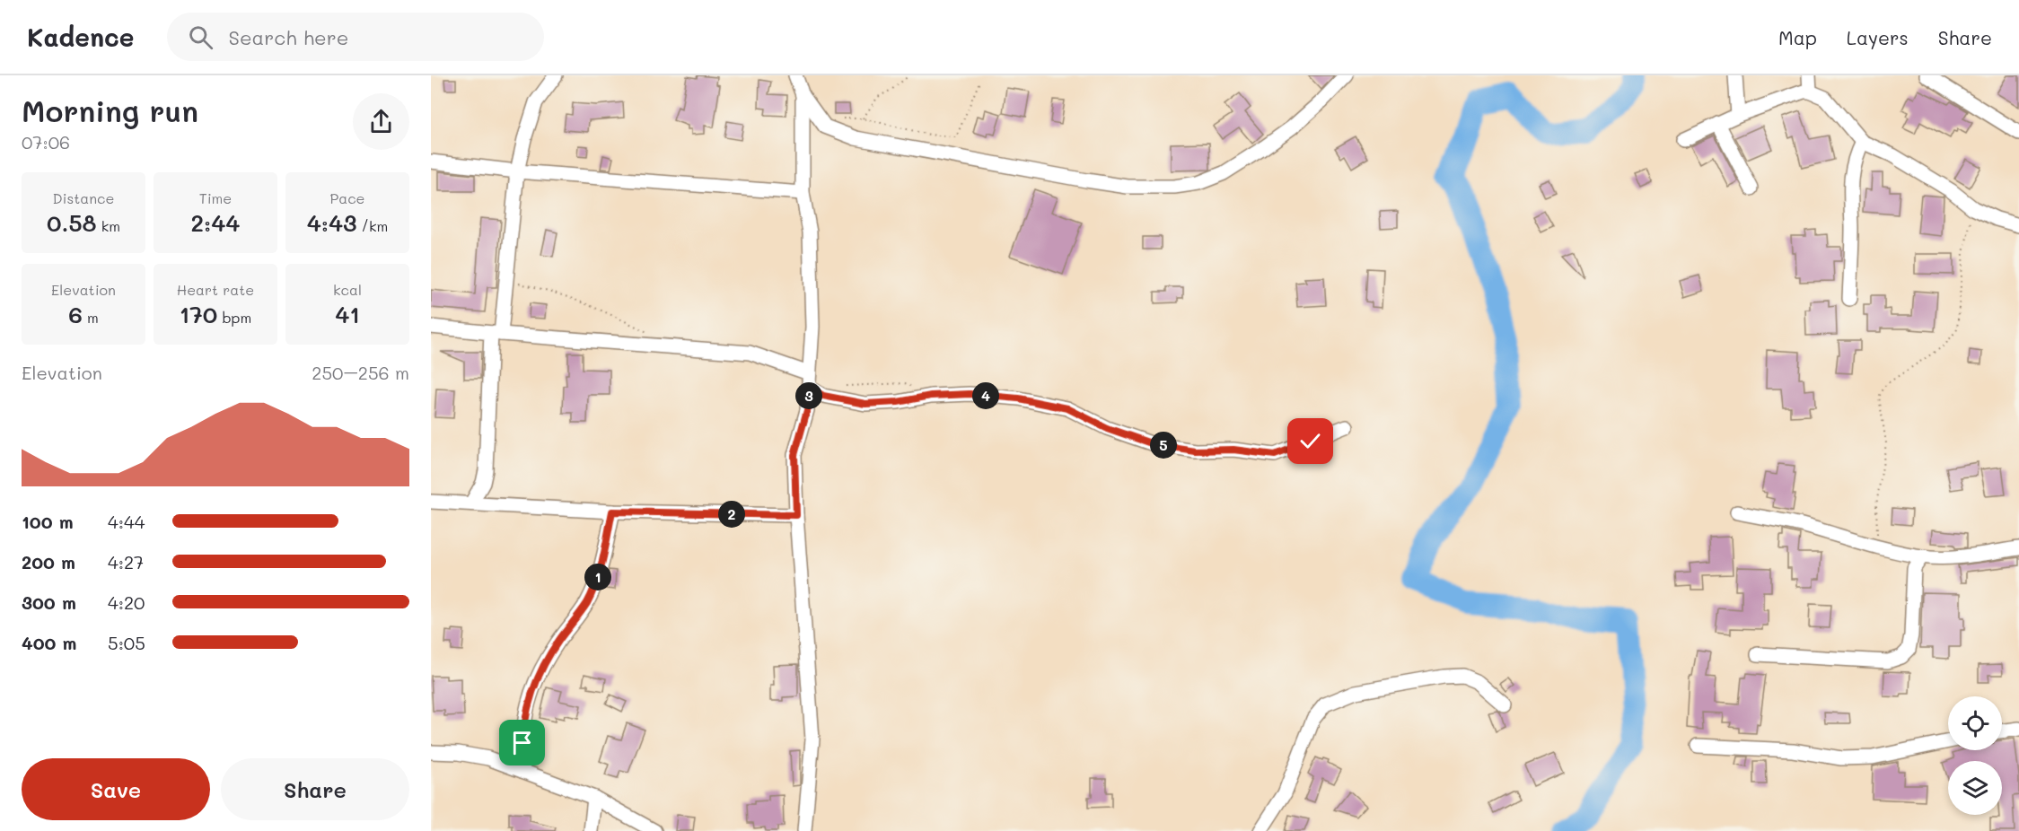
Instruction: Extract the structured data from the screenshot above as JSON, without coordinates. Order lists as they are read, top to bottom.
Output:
{
  "page": {
    "header": "Kadence",
    "search": "Search here",
    "nav": ["Map", "Layers", "Share"],
    "heading": ["Morning run", "07:06"],
    "stats": [
      ["Distance", "0.58 km"],
      ["Time", "2:44"],
      ["Pace", "4:43 /km"],
      ["Elevation", "6 m"],
      ["Heart rate", "170 bpm"],
      ["kcal", "41"]
    ],
    "chart": ["Elevation", "250–256 m"],
    "pins": [
      "3",
      "4",
      "5",
      "2",
      "1"
    ],
    "list": [
      {
        "name": "100 m",
        "note": "4:44"
      },
      {
        "name": "200 m",
        "note": "4:27"
      },
      {
        "name": "300 m",
        "note": "4:20"
      },
      {
        "name": "400 m",
        "note": "5:05"
      }
    ],
    "buttons": ["Save", "Share"]
  }
}
